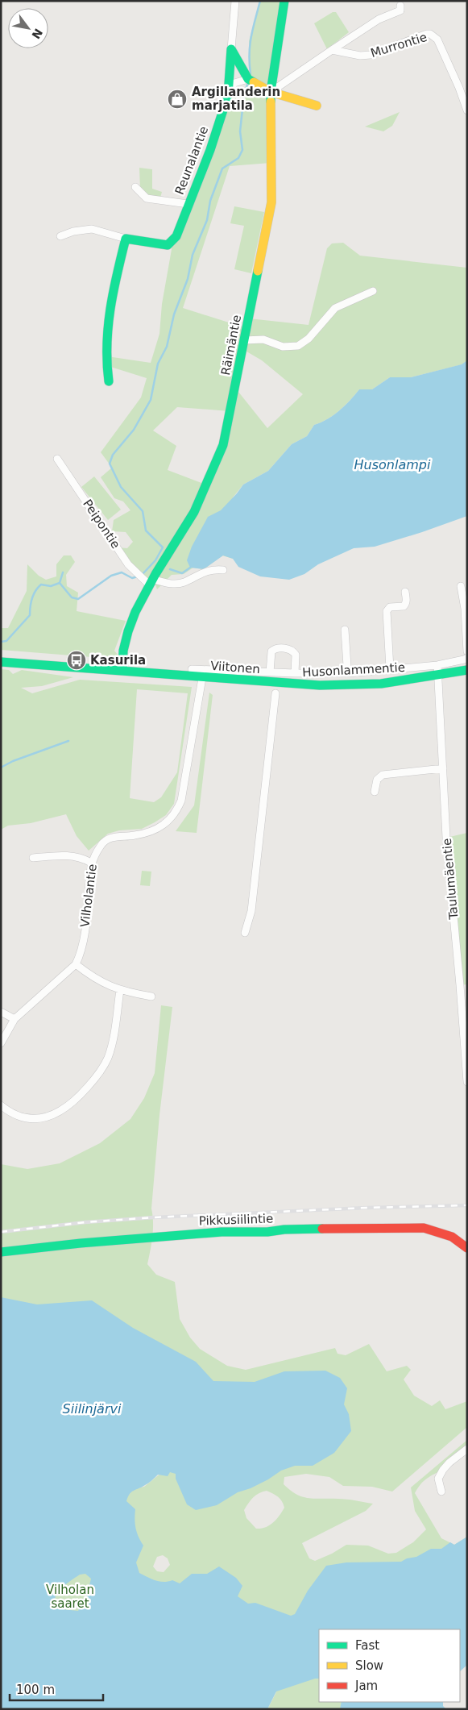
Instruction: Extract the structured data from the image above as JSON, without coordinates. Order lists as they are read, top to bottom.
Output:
{
  "streets": {
    "street": [
      "Murrontie",
      "Reunalantie",
      "Räimäntie",
      "Peipontie",
      "Viitonen",
      "Husonlammentie",
      "Taulumäentie",
      "Vilholantie",
      "Pikkusiilintie"
    ]
  },
  "crossings": [
    ["Räimäntie", "Peipontie"],
    ["Räimäntie", "Viitonen"],
    ["Viitonen", "Taulumäentie"],
    ["Viitonen", "Vilholantie"],
    ["Husonlammentie", "Taulumäentie"]
  ],
  "water": ["Husonlampi", "Siilinjärvi"],
  "parks": ["Vilholan saaret"],
  "places": {
    "shop": ["Argillanderin marjatila"],
    "bus stop": ["Kasurila"]
  },
  "legend": ["Fast", "Slow", "Jam"],
  "scale_bar": "100 m",
  "north": "bottom right"
}
